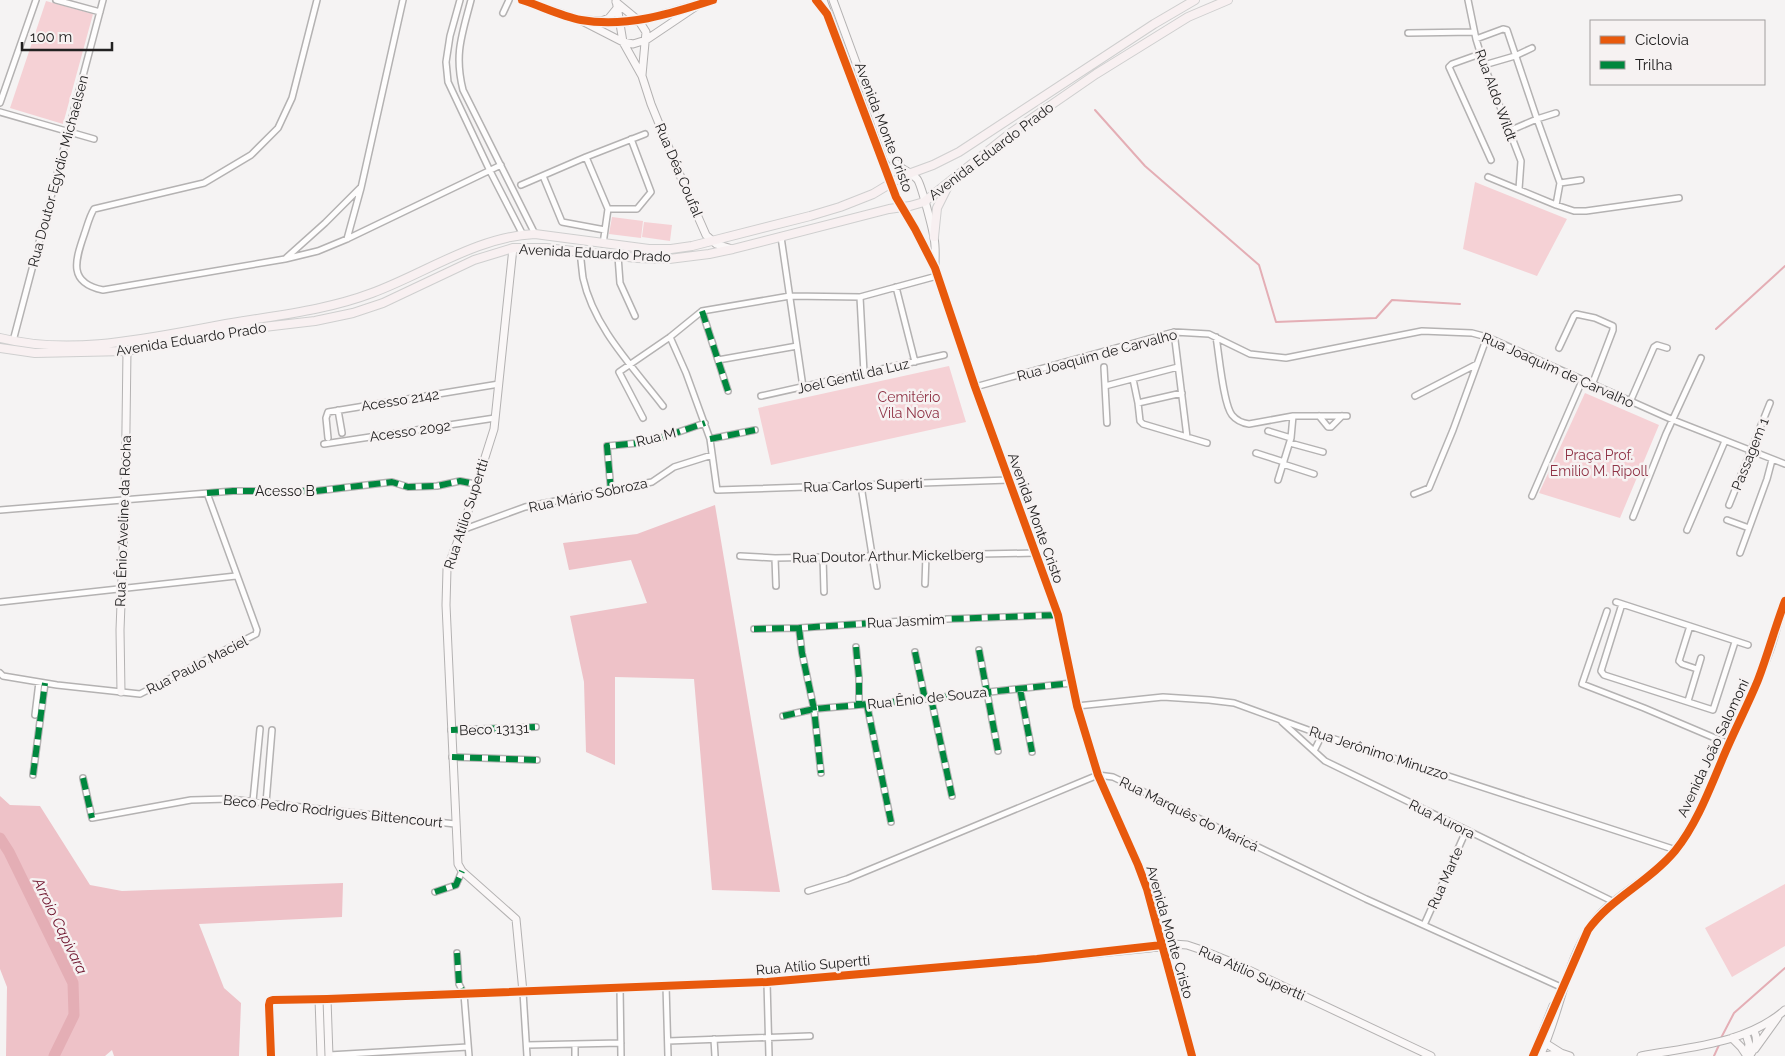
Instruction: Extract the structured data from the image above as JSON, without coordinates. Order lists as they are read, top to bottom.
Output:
{
  "streets": {
    "main road": [
      "Avenida Monte Cristo",
      "Avenida Eduardo Prado",
      "Rua Déa Coufal",
      "Rua Atílio Supertti",
      "Rua Ênio Aveline da Rocha",
      "Avenida João Salomoni"
    ],
    "street": [
      "Rua Aldo Wildt",
      "Rua Doutor Egydio Michaelsen",
      "Rua Joaquim de Carvalho",
      "Joel Gentil da Luz",
      "Acesso 2142",
      "Acesso 2092",
      "Rua M",
      "Passagem 1",
      "Rua Carlos Superti",
      "Acesso B",
      "Rua Mário Sobroza",
      "Rua Doutor Arthur Mickelberg",
      "Rua Jasmim",
      "Rua Paulo Maciel",
      "Rua Ênio de Souza",
      "Beco 13131",
      "Rua Jerônimo Minuzzo",
      "Beco Pedro Rodrigues Bittencourt",
      "Rua Marquês do Maricá",
      "Rua Aurora",
      "Rua Marte"
    ]
  },
  "crossings": [
    ["Avenida Monte Cristo", "Avenida Eduardo Prado"],
    ["Avenida Monte Cristo", "Rua Joaquim de Carvalho"],
    ["Avenida Monte Cristo", "Rua Carlos Superti"],
    ["Avenida Monte Cristo", "Rua Atílio Supertti"],
    ["Avenida Monte Cristo", "Rua Doutor Arthur Mickelberg"],
    ["Avenida Monte Cristo", "Rua Jasmim"],
    ["Avenida Monte Cristo", "Rua Ênio de Souza"],
    ["Avenida Monte Cristo", "Rua Jerônimo Minuzzo"],
    ["Avenida Monte Cristo", "Rua Marquês do Maricá"],
    ["Avenida Eduardo Prado", "Rua Déa Coufal"],
    ["Avenida Eduardo Prado", "Rua Doutor Egydio Michaelsen"],
    ["Avenida Eduardo Prado", "Rua Atílio Supertti"],
    ["Avenida Eduardo Prado", "Rua Ênio Aveline da Rocha"],
    ["Rua Joaquim de Carvalho", "Passagem 1"],
    ["Acesso 2142", "Rua Atílio Supertti"],
    ["Acesso 2092", "Rua Atílio Supertti"],
    ["Rua M", "Rua Mário Sobroza"],
    ["Rua Carlos Superti", "Rua Mário Sobroza"],
    ["Acesso B", "Rua Atílio Supertti"],
    ["Acesso B", "Rua Ênio Aveline da Rocha"],
    ["Rua Mário Sobroza", "Rua Atílio Supertti"],
    ["Rua Atílio Supertti", "Beco 13131"],
    ["Rua Atílio Supertti", "Beco Pedro Rodrigues Bittencourt"],
    ["Rua Ênio Aveline da Rocha", "Rua Paulo Maciel"],
    ["Avenida João Salomoni", "Rua Jerônimo Minuzzo"],
    ["Avenida João Salomoni", "Rua Marquês do Maricá"],
    ["Avenida João Salomoni", "Rua Aurora"],
    ["Rua Jerônimo Minuzzo", "Rua Aurora"],
    ["Rua Marquês do Maricá", "Rua Marte"],
    ["Rua Aurora", "Rua Marte"]
  ],
  "water": ["Arroio Capivara"],
  "parks": ["Cemitério Vila Nova", "Praça Prof. Emilio M. Ripoll"],
  "legend": ["Ciclovia", "Trilha"],
  "scale_bar": "100 m"
}
